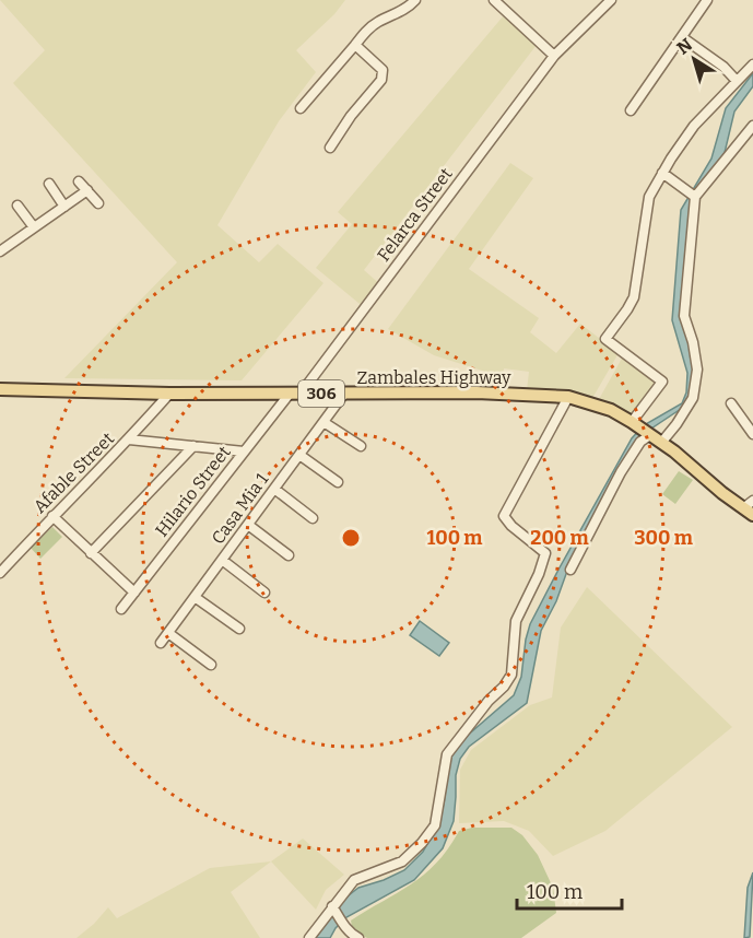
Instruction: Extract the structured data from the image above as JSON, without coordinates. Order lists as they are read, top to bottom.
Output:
{
  "streets": {
    "main road": ["Zambales Highway", "306"],
    "street": [
      "Felarca Street",
      "Afable Street",
      "Hilario Street",
      "Casa Mia 1"
    ]
  },
  "crossings": [
    ["Felarca Street", "Zambales Highway"],
    ["Felarca Street", "Hilario Street"],
    ["Zambales Highway", "Afable Street"],
    ["Zambales Highway", "Hilario Street"],
    ["Zambales Highway", "Casa Mia 1"]
  ],
  "scale_bar": "100 m",
  "north": "top left",
  "rings": ["100 m", "200 m", "300 m"]
}
